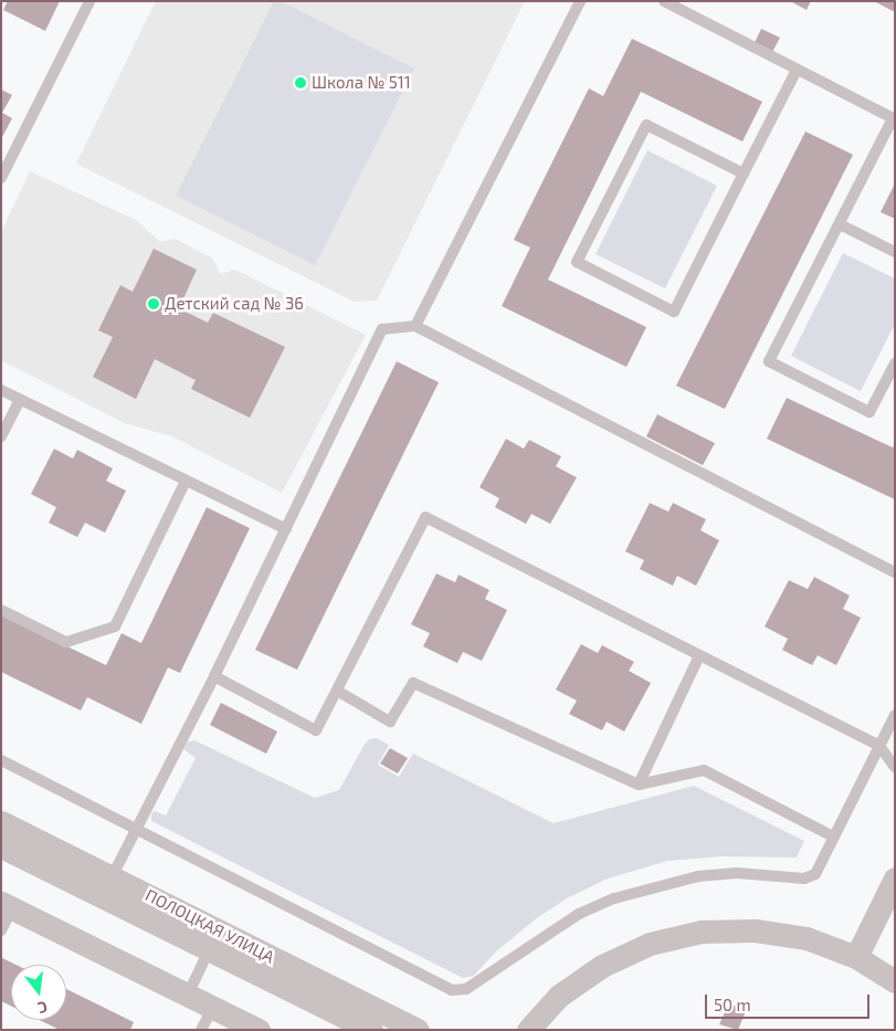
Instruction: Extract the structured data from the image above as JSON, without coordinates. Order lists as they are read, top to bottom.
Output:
{
  "streets": {
    "street": ["ПОЛОЦКАЯ УЛИЦА"]
  },
  "places": ["Школа № 511", "Детский сад № 36"],
  "scale_bar": "50 m",
  "north": "bottom"
}
